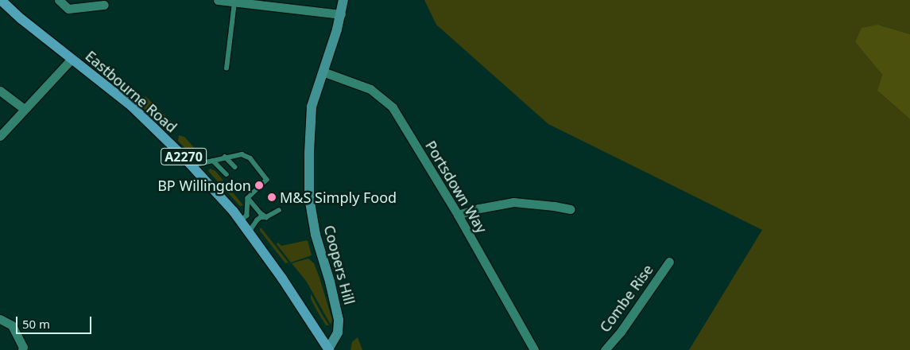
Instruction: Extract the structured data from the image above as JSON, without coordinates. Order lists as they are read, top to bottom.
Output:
{
  "streets": {
    "main road": ["Eastbourne Road", "A2270"],
    "street": ["Portsdown Way", "Coopers Hill", "Combe Rise"]
  },
  "crossings": [
    ["Eastbourne Road", "Coopers Hill"],
    ["Portsdown Way", "Coopers Hill"]
  ],
  "places": ["BP Willingdon", "M&S Simply Food"],
  "scale_bar": "50 m"
}
